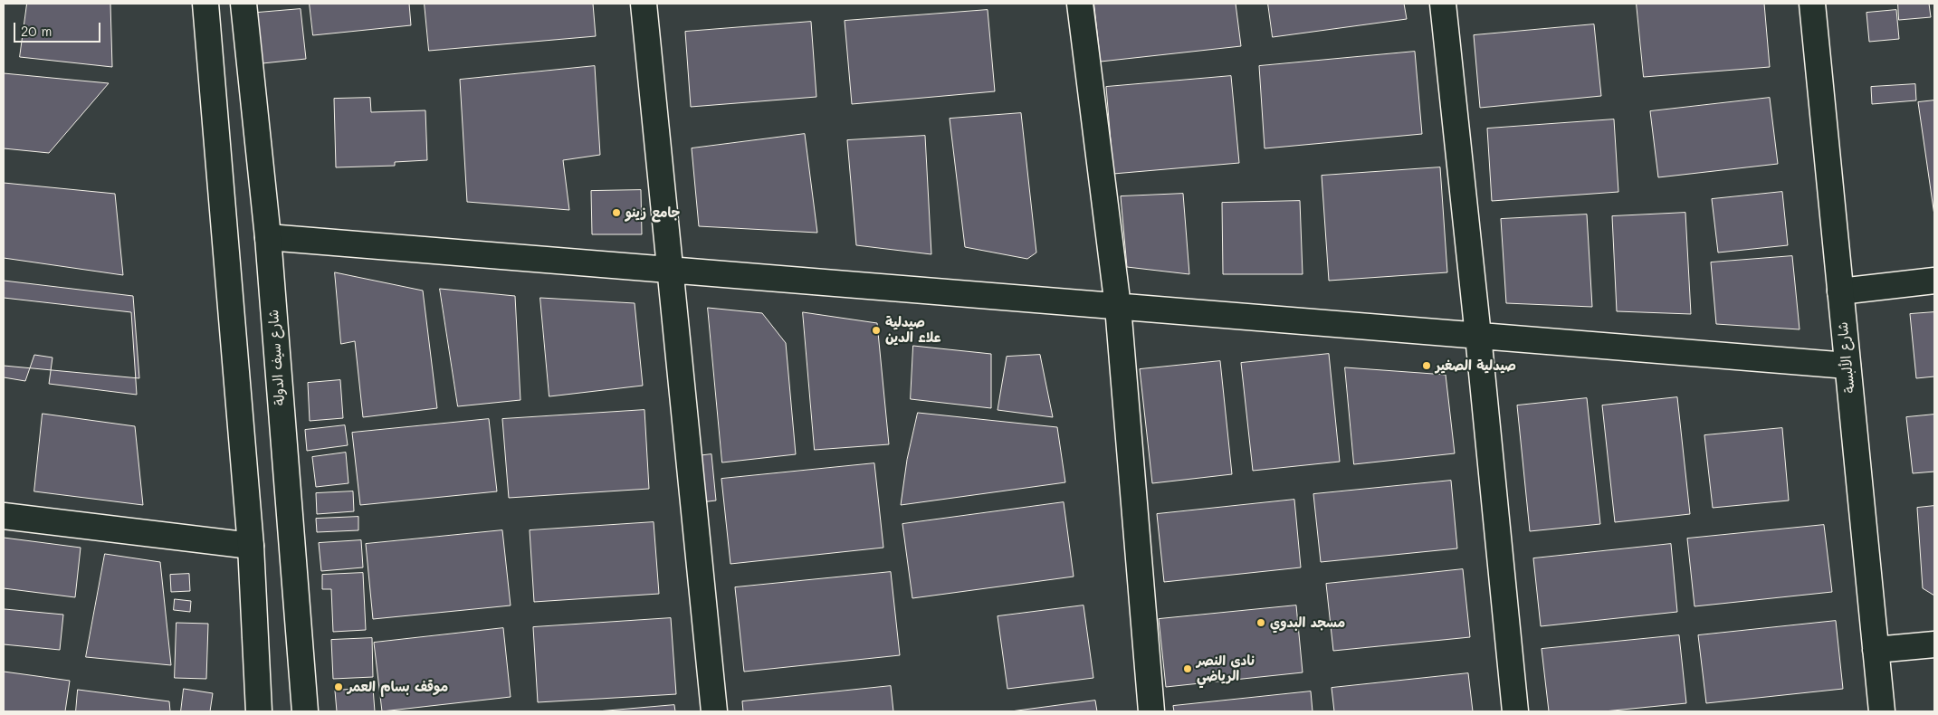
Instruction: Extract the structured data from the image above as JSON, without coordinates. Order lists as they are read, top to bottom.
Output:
{
  "streets": {
    "street": ["شارع سيف الدولة", "شارع الألبسة"]
  },
  "places": [
    "جامع زينو",
    "صيدلية علاء الدين",
    "صيدلية الصغير",
    "مسجد البدوي",
    "نادي النصر الرياضي",
    "موقف بسام العمر"
  ],
  "scale_bar": "20 m"
}
